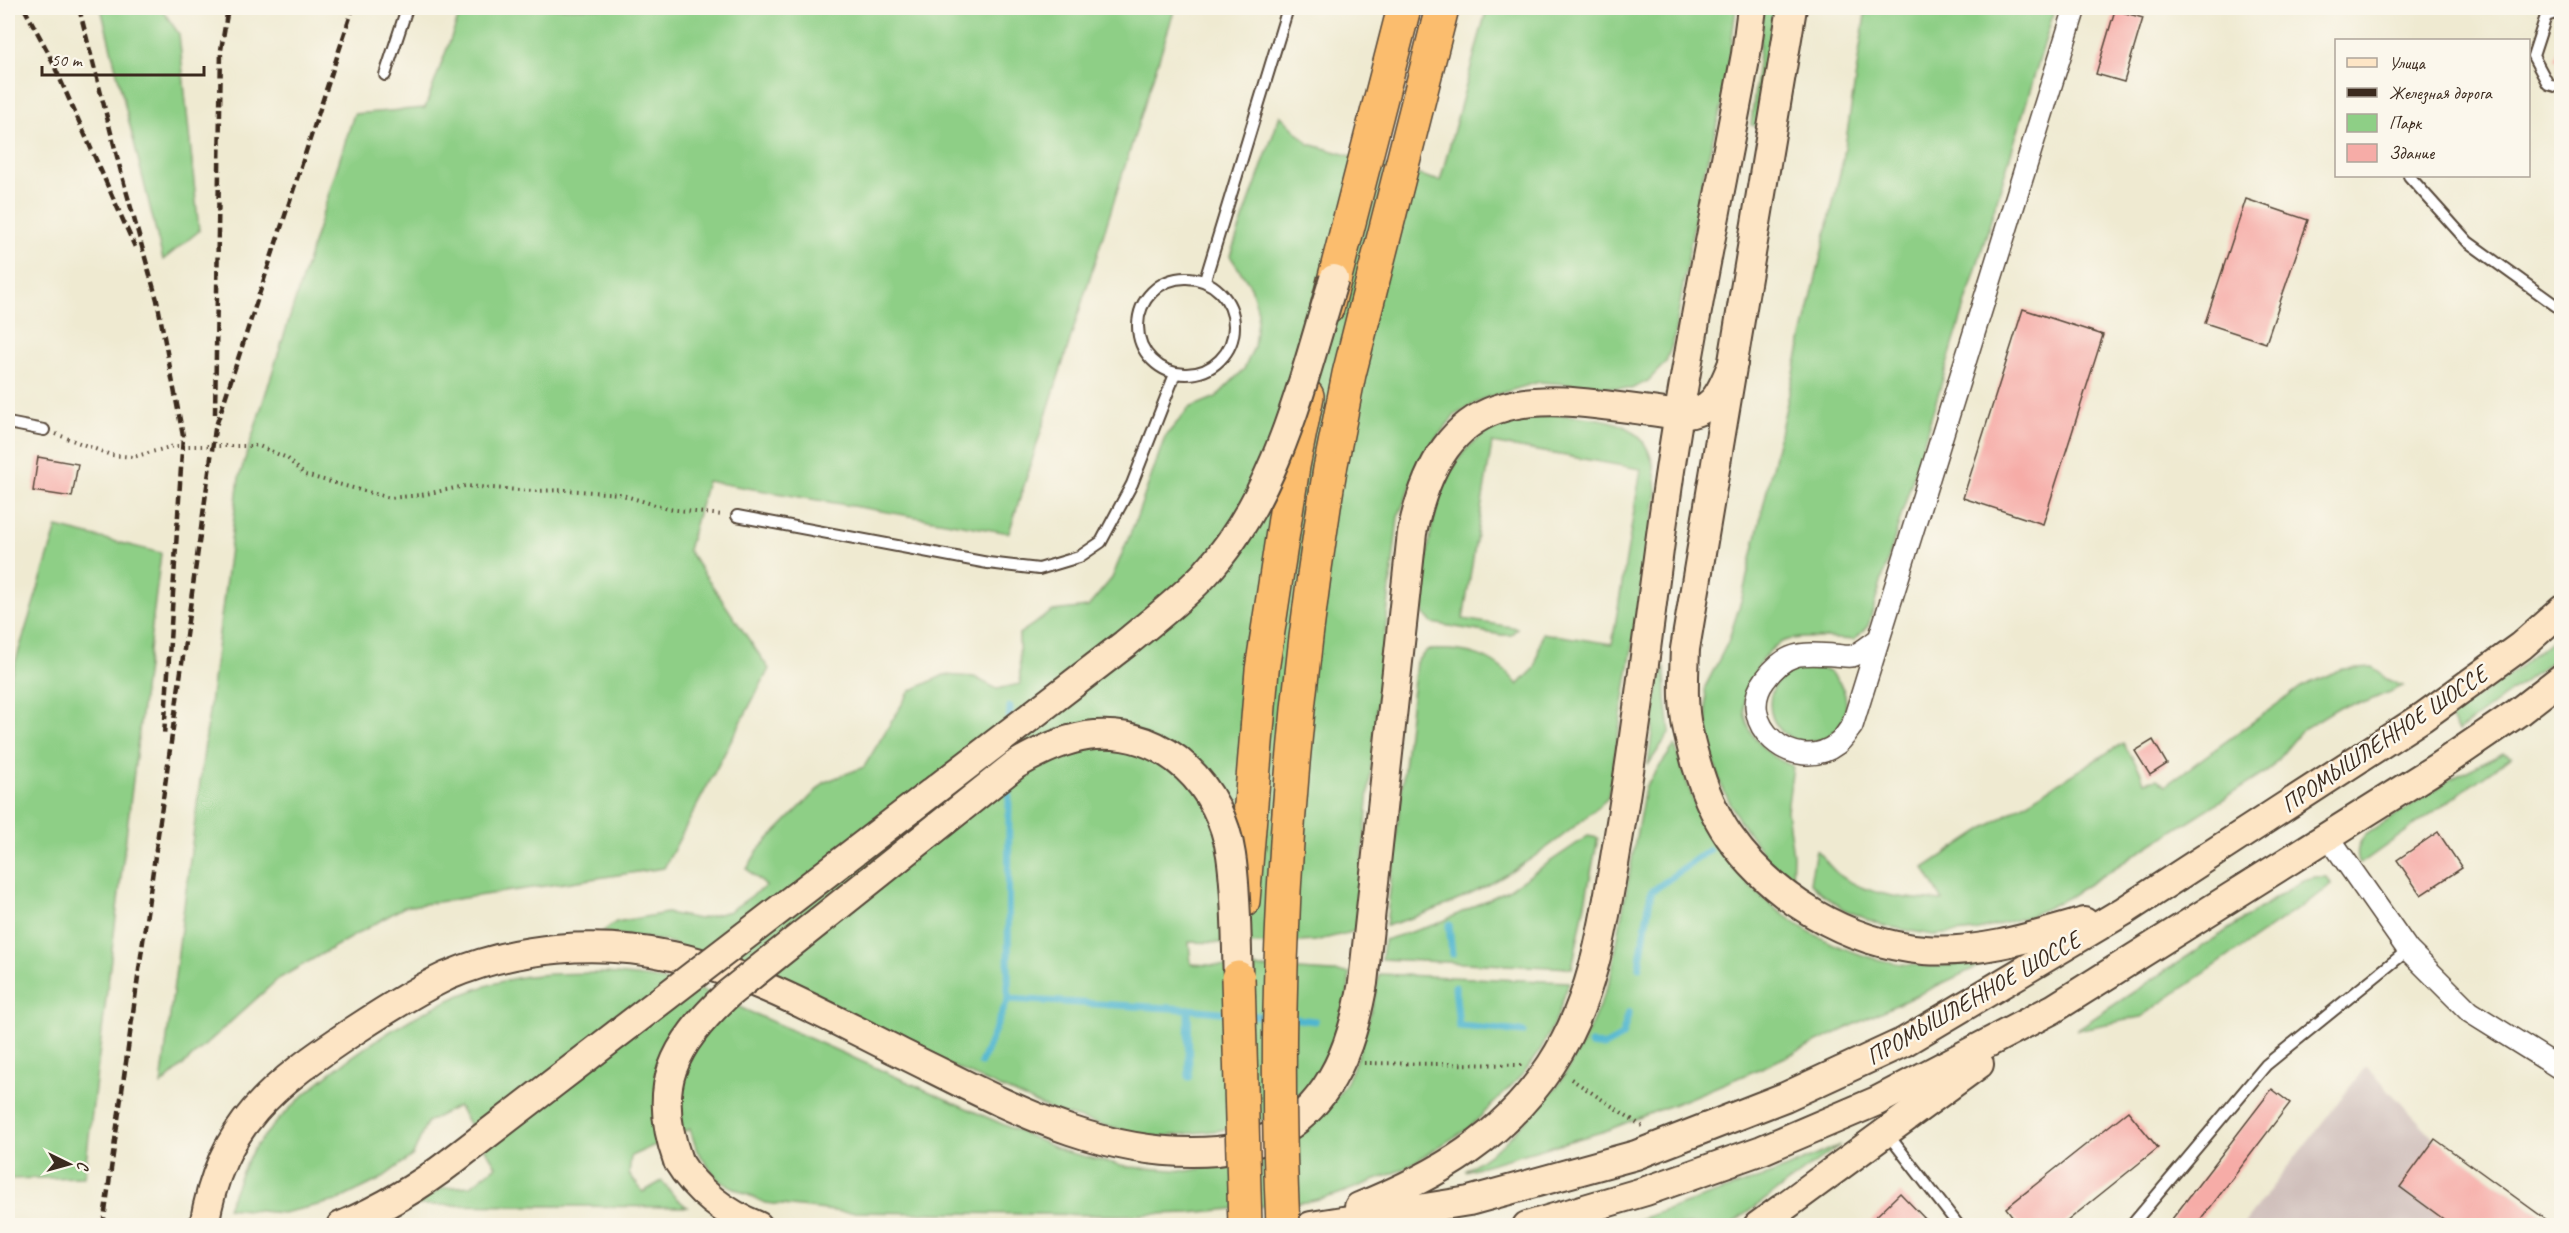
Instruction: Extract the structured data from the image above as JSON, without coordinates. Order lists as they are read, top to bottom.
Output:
{
  "streets": {
    "main road": ["ПРОМЫШЛЕННОЕ ШОССЕ"]
  },
  "legend": [
    "Улица",
    "Железная дорога",
    "Парк",
    "Здание"
  ],
  "scale_bar": "50 m",
  "north": "right"
}
